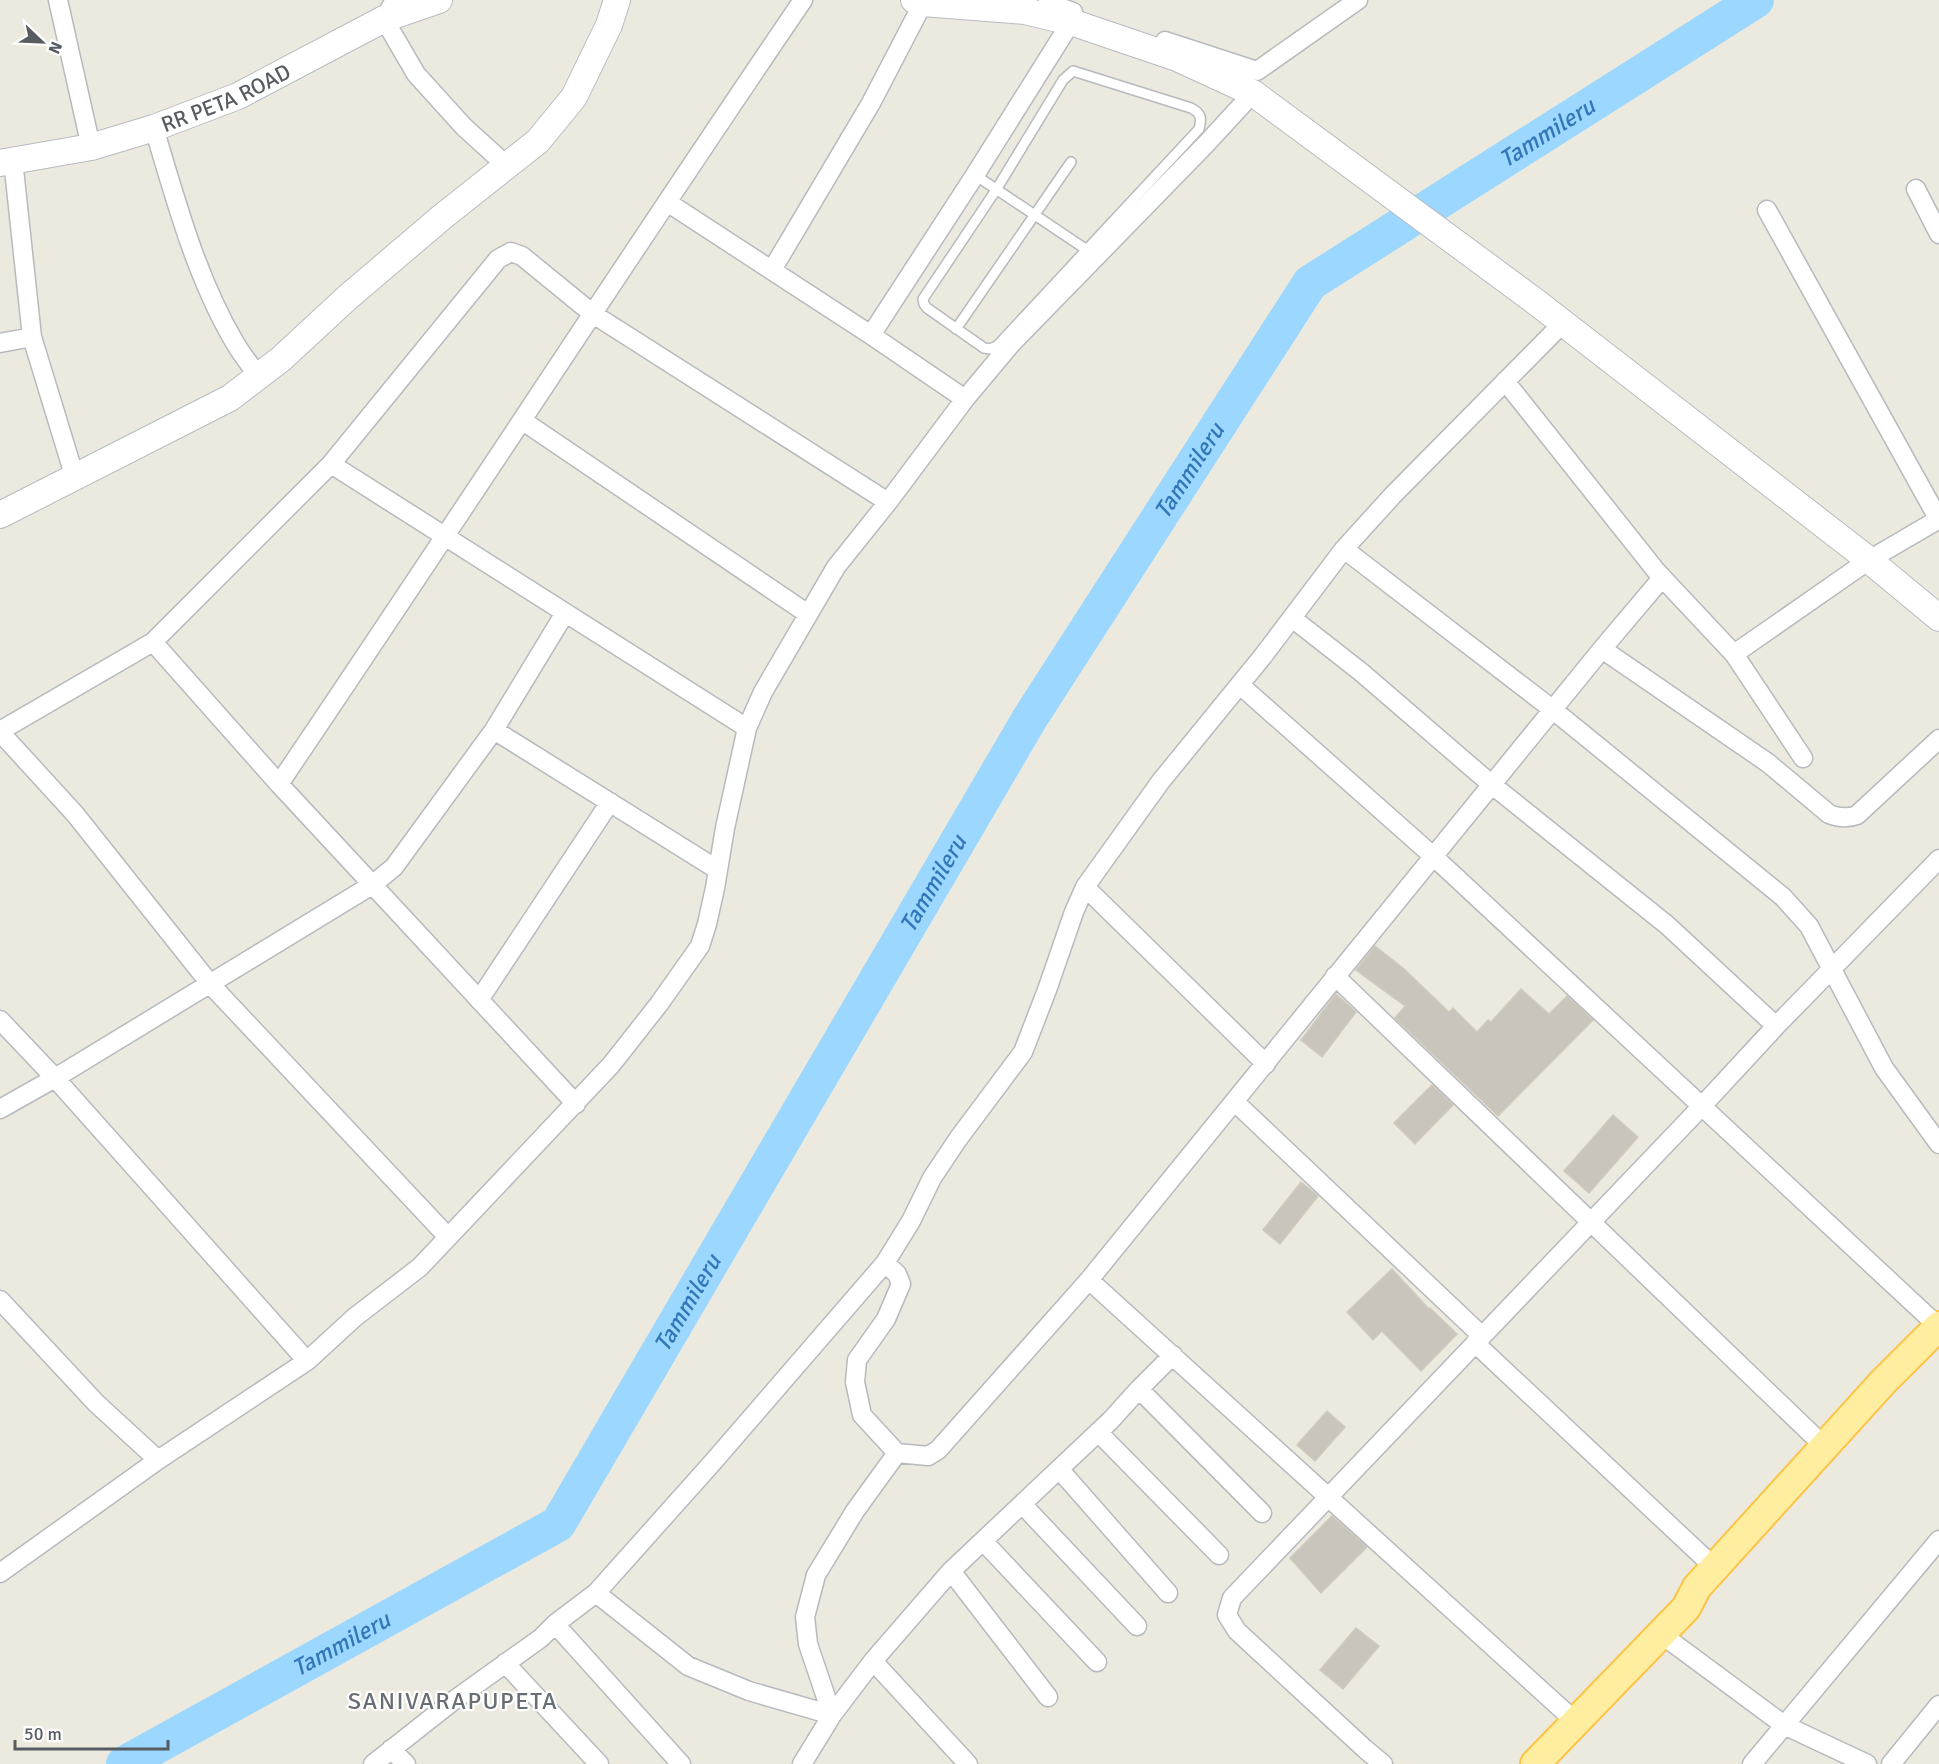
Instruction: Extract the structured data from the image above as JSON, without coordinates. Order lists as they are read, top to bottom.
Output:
{
  "streets": {
    "main road": ["RR PETA ROAD"]
  },
  "districts": ["SANIVARAPUPETA"],
  "water": ["Tammileru"],
  "scale_bar": "50 m",
  "north": "bottom right"
}
